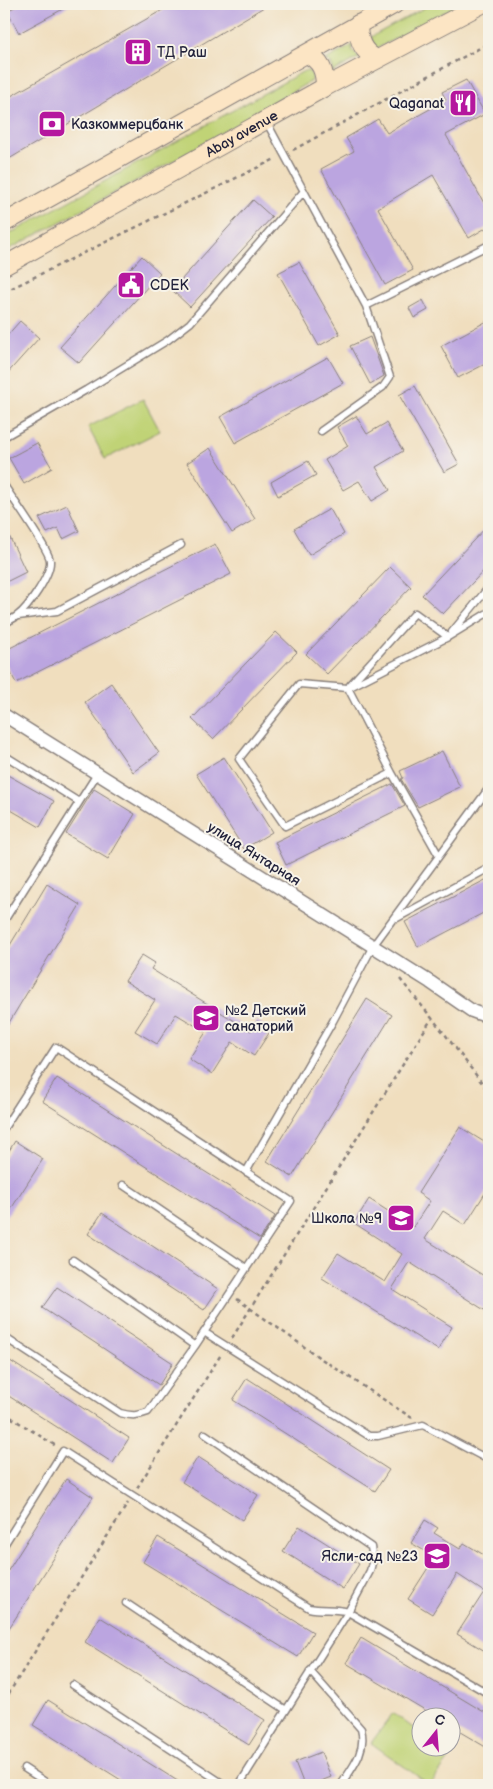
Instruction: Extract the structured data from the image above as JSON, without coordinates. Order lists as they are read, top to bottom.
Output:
{
  "streets": {
    "main road": ["Abay avenue"],
    "street": ["улица Янтарная"]
  },
  "places": {
    "building": ["ТД Раш"],
    "restaurant": ["Qaganat"],
    "bank": ["Казкоммерцбанк"],
    "public building": ["CDEK"],
    "school or university": ["№2 Детский санаторий", "Школа №9", "Ясли-сад №23"]
  },
  "north": "top"
}
